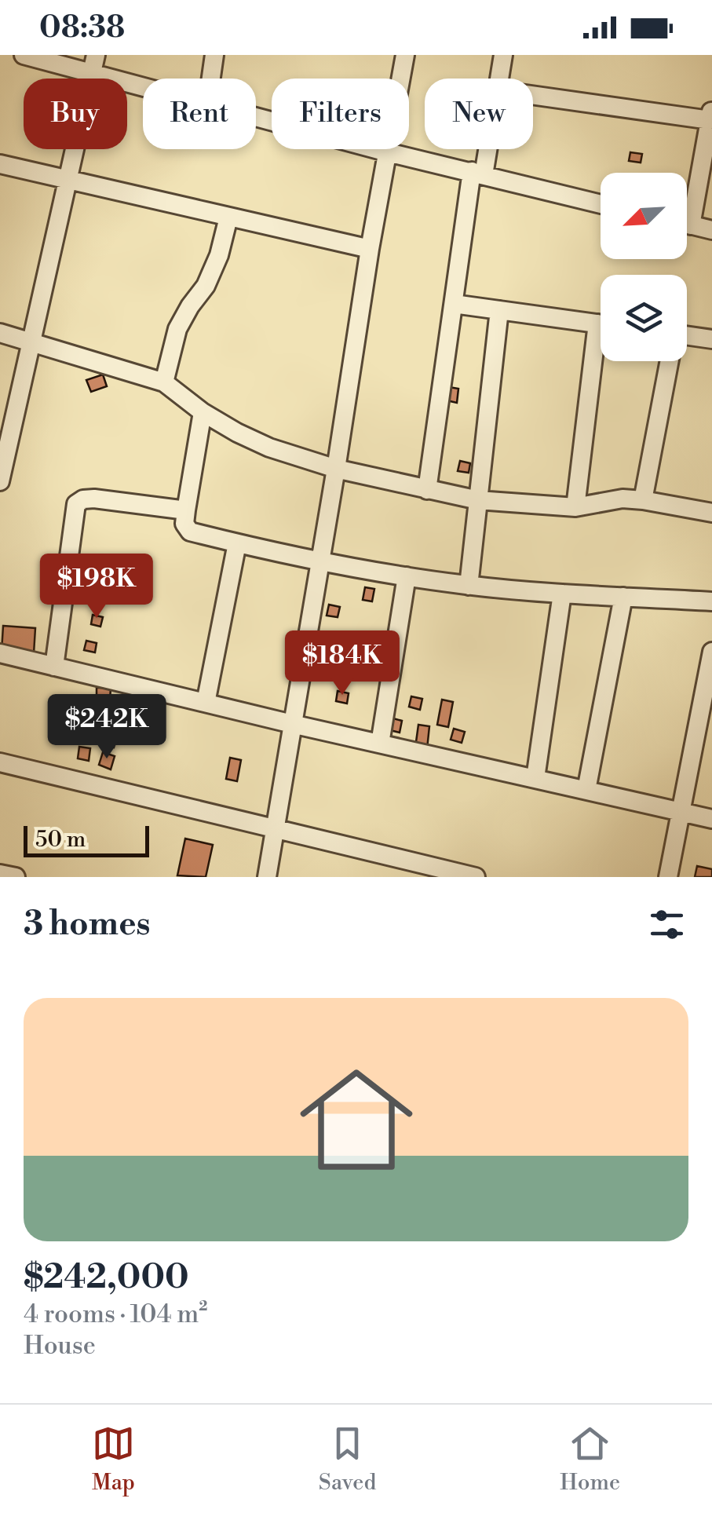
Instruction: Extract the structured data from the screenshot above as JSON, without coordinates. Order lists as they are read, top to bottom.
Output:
{
  "scale_bar": "50 m",
  "north": "bottom left",
  "page": {
    "status": "08:38",
    "chip": [
      "Buy",
      "Rent",
      "Filters",
      "New"
    ],
    "price": ["$198K", "$184K", "$242K"],
    "scale": "50 m",
    "heading": "3 homes",
    "list": [
      {
        "name": "$242,000",
        "note": "4 rooms · 104 m² · House"
      }
    ],
    "tabs": ["Map", "Saved", "Home"]
  }
}
